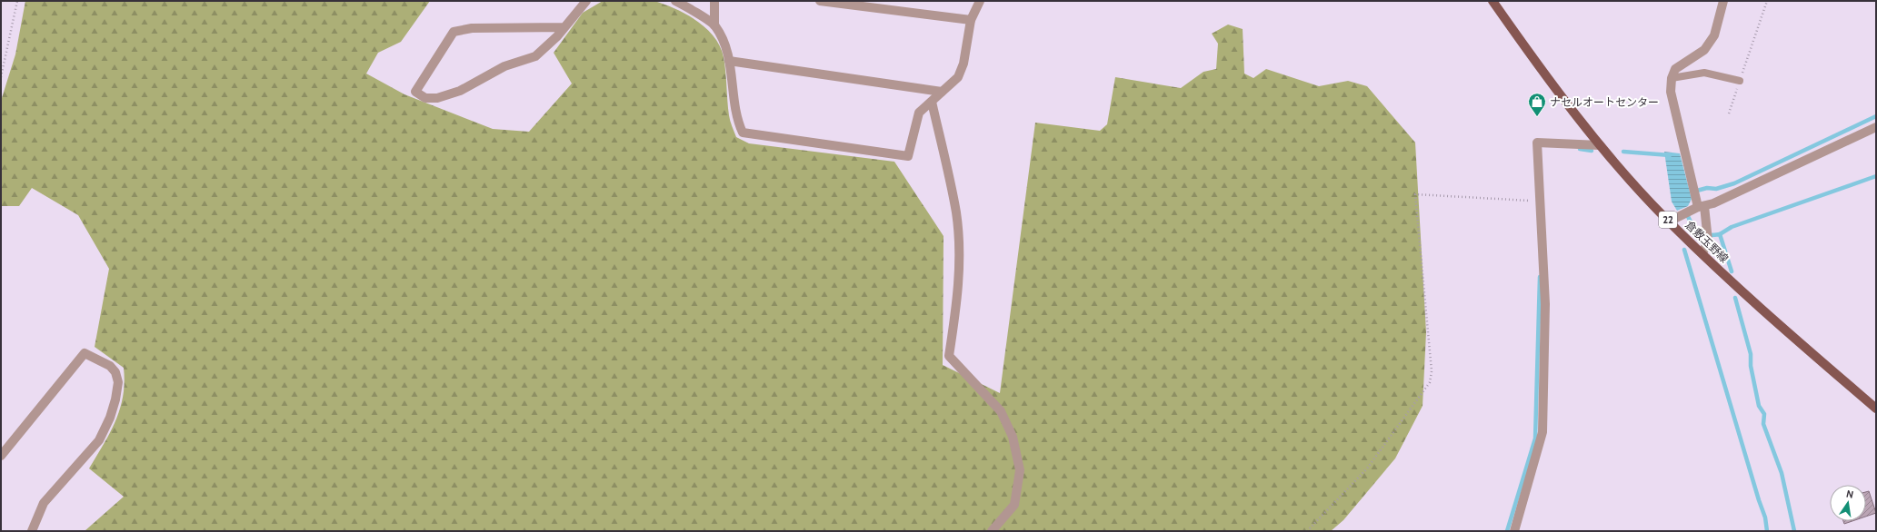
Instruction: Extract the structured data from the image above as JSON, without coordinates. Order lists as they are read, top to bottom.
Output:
{
  "streets": {
    "main road": ["22", "倉敷玉野線"]
  },
  "places": {
    "shop": ["ナセルオートセンター"]
  },
  "north": "top"
}
